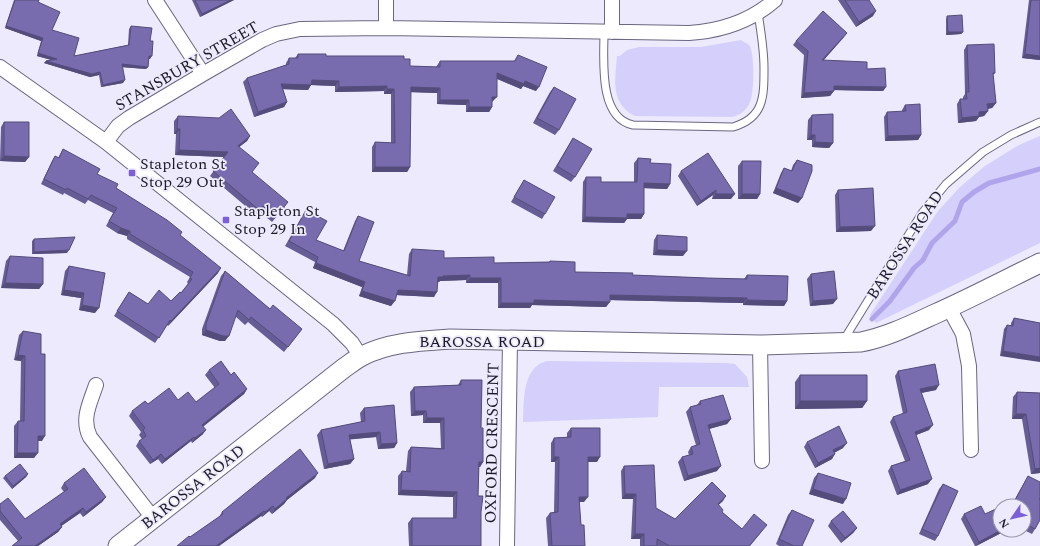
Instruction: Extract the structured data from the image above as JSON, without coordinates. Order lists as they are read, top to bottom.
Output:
{
  "streets": {
    "street": ["STANSBURY STREET", "BAROSSA ROAD", "OXFORD CRESCENT"]
  },
  "crossings": [
    ["BAROSSA ROAD", "OXFORD CRESCENT"]
  ],
  "places": {
    "transit": ["Stapleton St Stop 29 Out", "Stapleton St Stop 29 In"]
  },
  "north": "bottom left"
}
